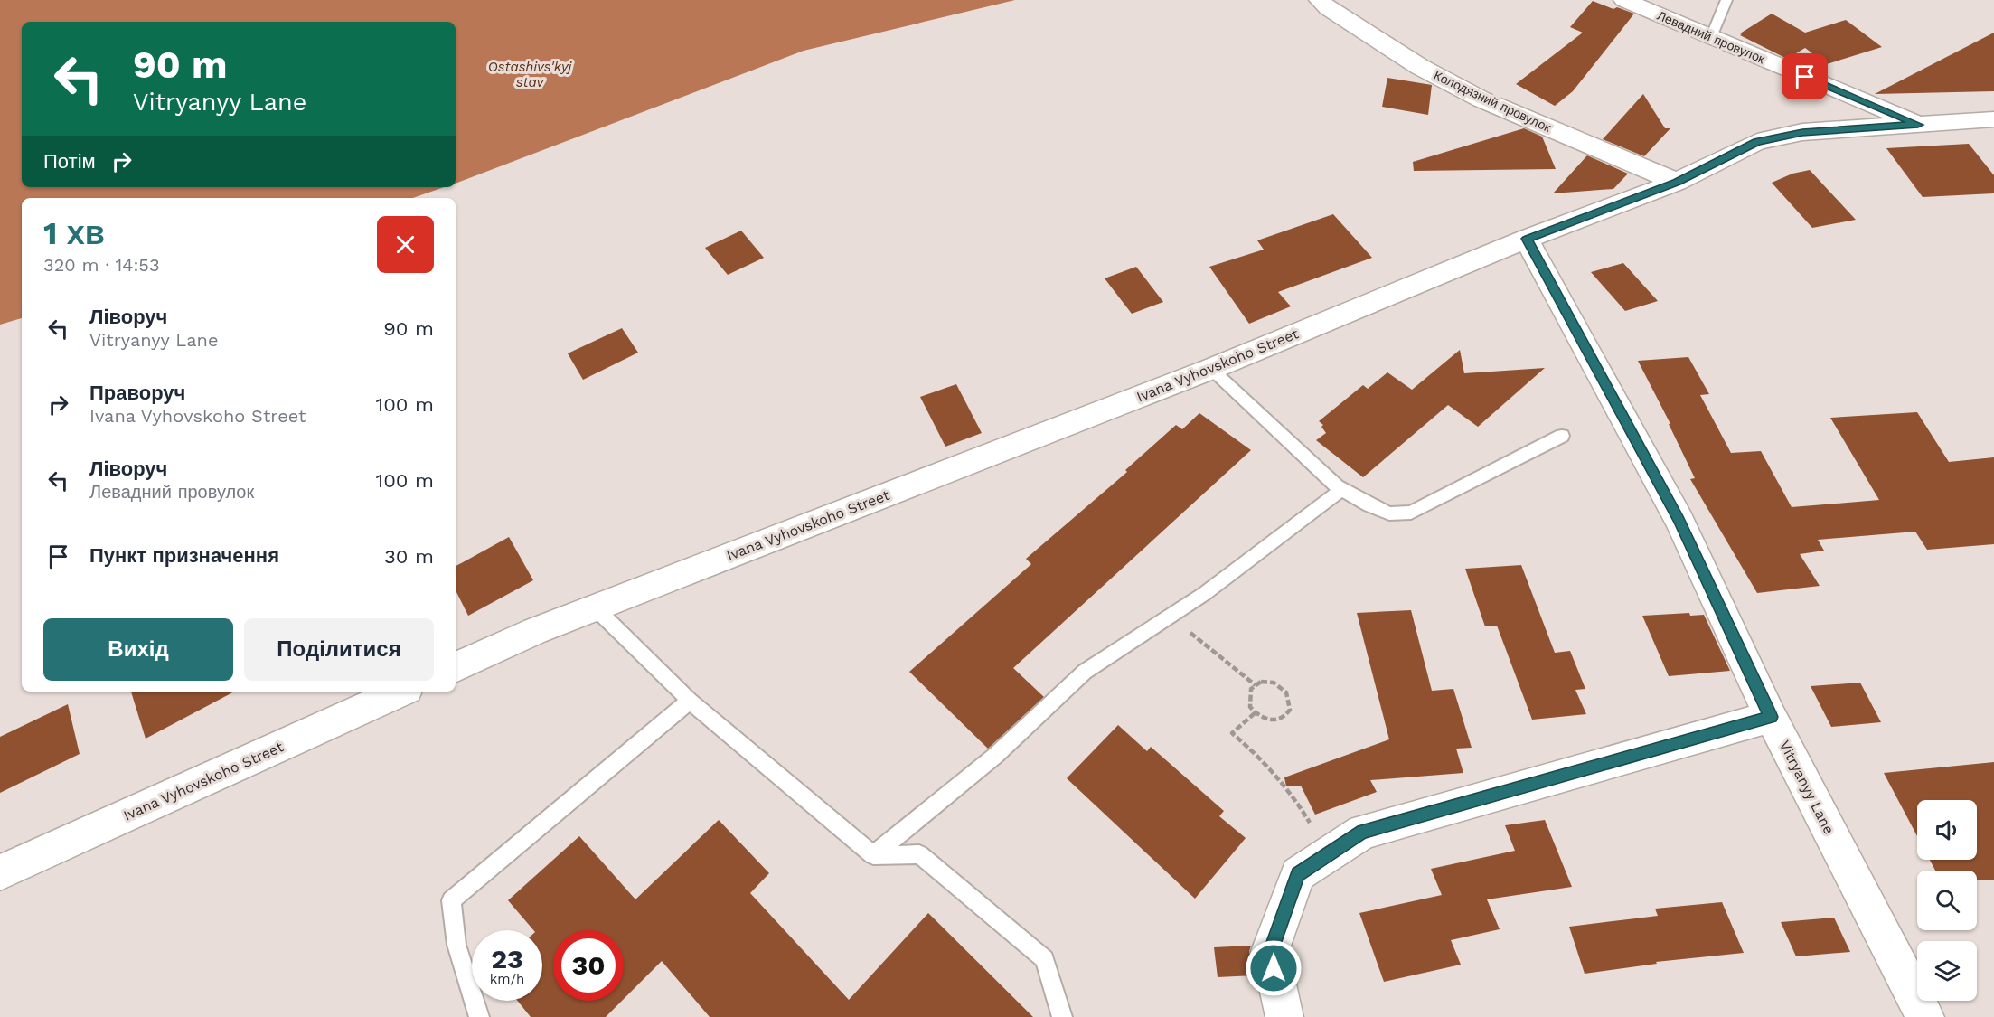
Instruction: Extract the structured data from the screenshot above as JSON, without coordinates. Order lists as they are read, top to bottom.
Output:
{
  "streets": {
    "street": [
      "Левадний провулок",
      "Колодязний провулок",
      "Ivana Vyhovskoho Street",
      "Vitryanyy Lane"
    ]
  },
  "crossings": [
    ["Левадний провулок", "Ivana Vyhovskoho Street"],
    ["Колодязний провулок", "Ivana Vyhovskoho Street"],
    ["Ivana Vyhovskoho Street", "Vitryanyy Lane"]
  ],
  "water": ["Ostashivs'kyj stav"],
  "page": {
    "turn": ["90 m", "Vitryanyy Lane"],
    "then": "Потім",
    "heading": ["1 хв", "320 m · 14:53"],
    "list": [
      {
        "name": "Ліворуч",
        "note": "Vitryanyy Lane",
        "value": "90 m"
      },
      {
        "name": "Праворуч",
        "note": "Ivana Vyhovskoho Street",
        "value": "100 m"
      },
      {
        "name": "Ліворуч",
        "note": "Левадний провулок",
        "value": "100 m"
      },
      {
        "name": "Пункт призначення",
        "value": "30 m"
      }
    ],
    "buttons": ["Вихід", "Поділитися"],
    "speed": "23 km/h",
    "limit": "30"
  }
}
